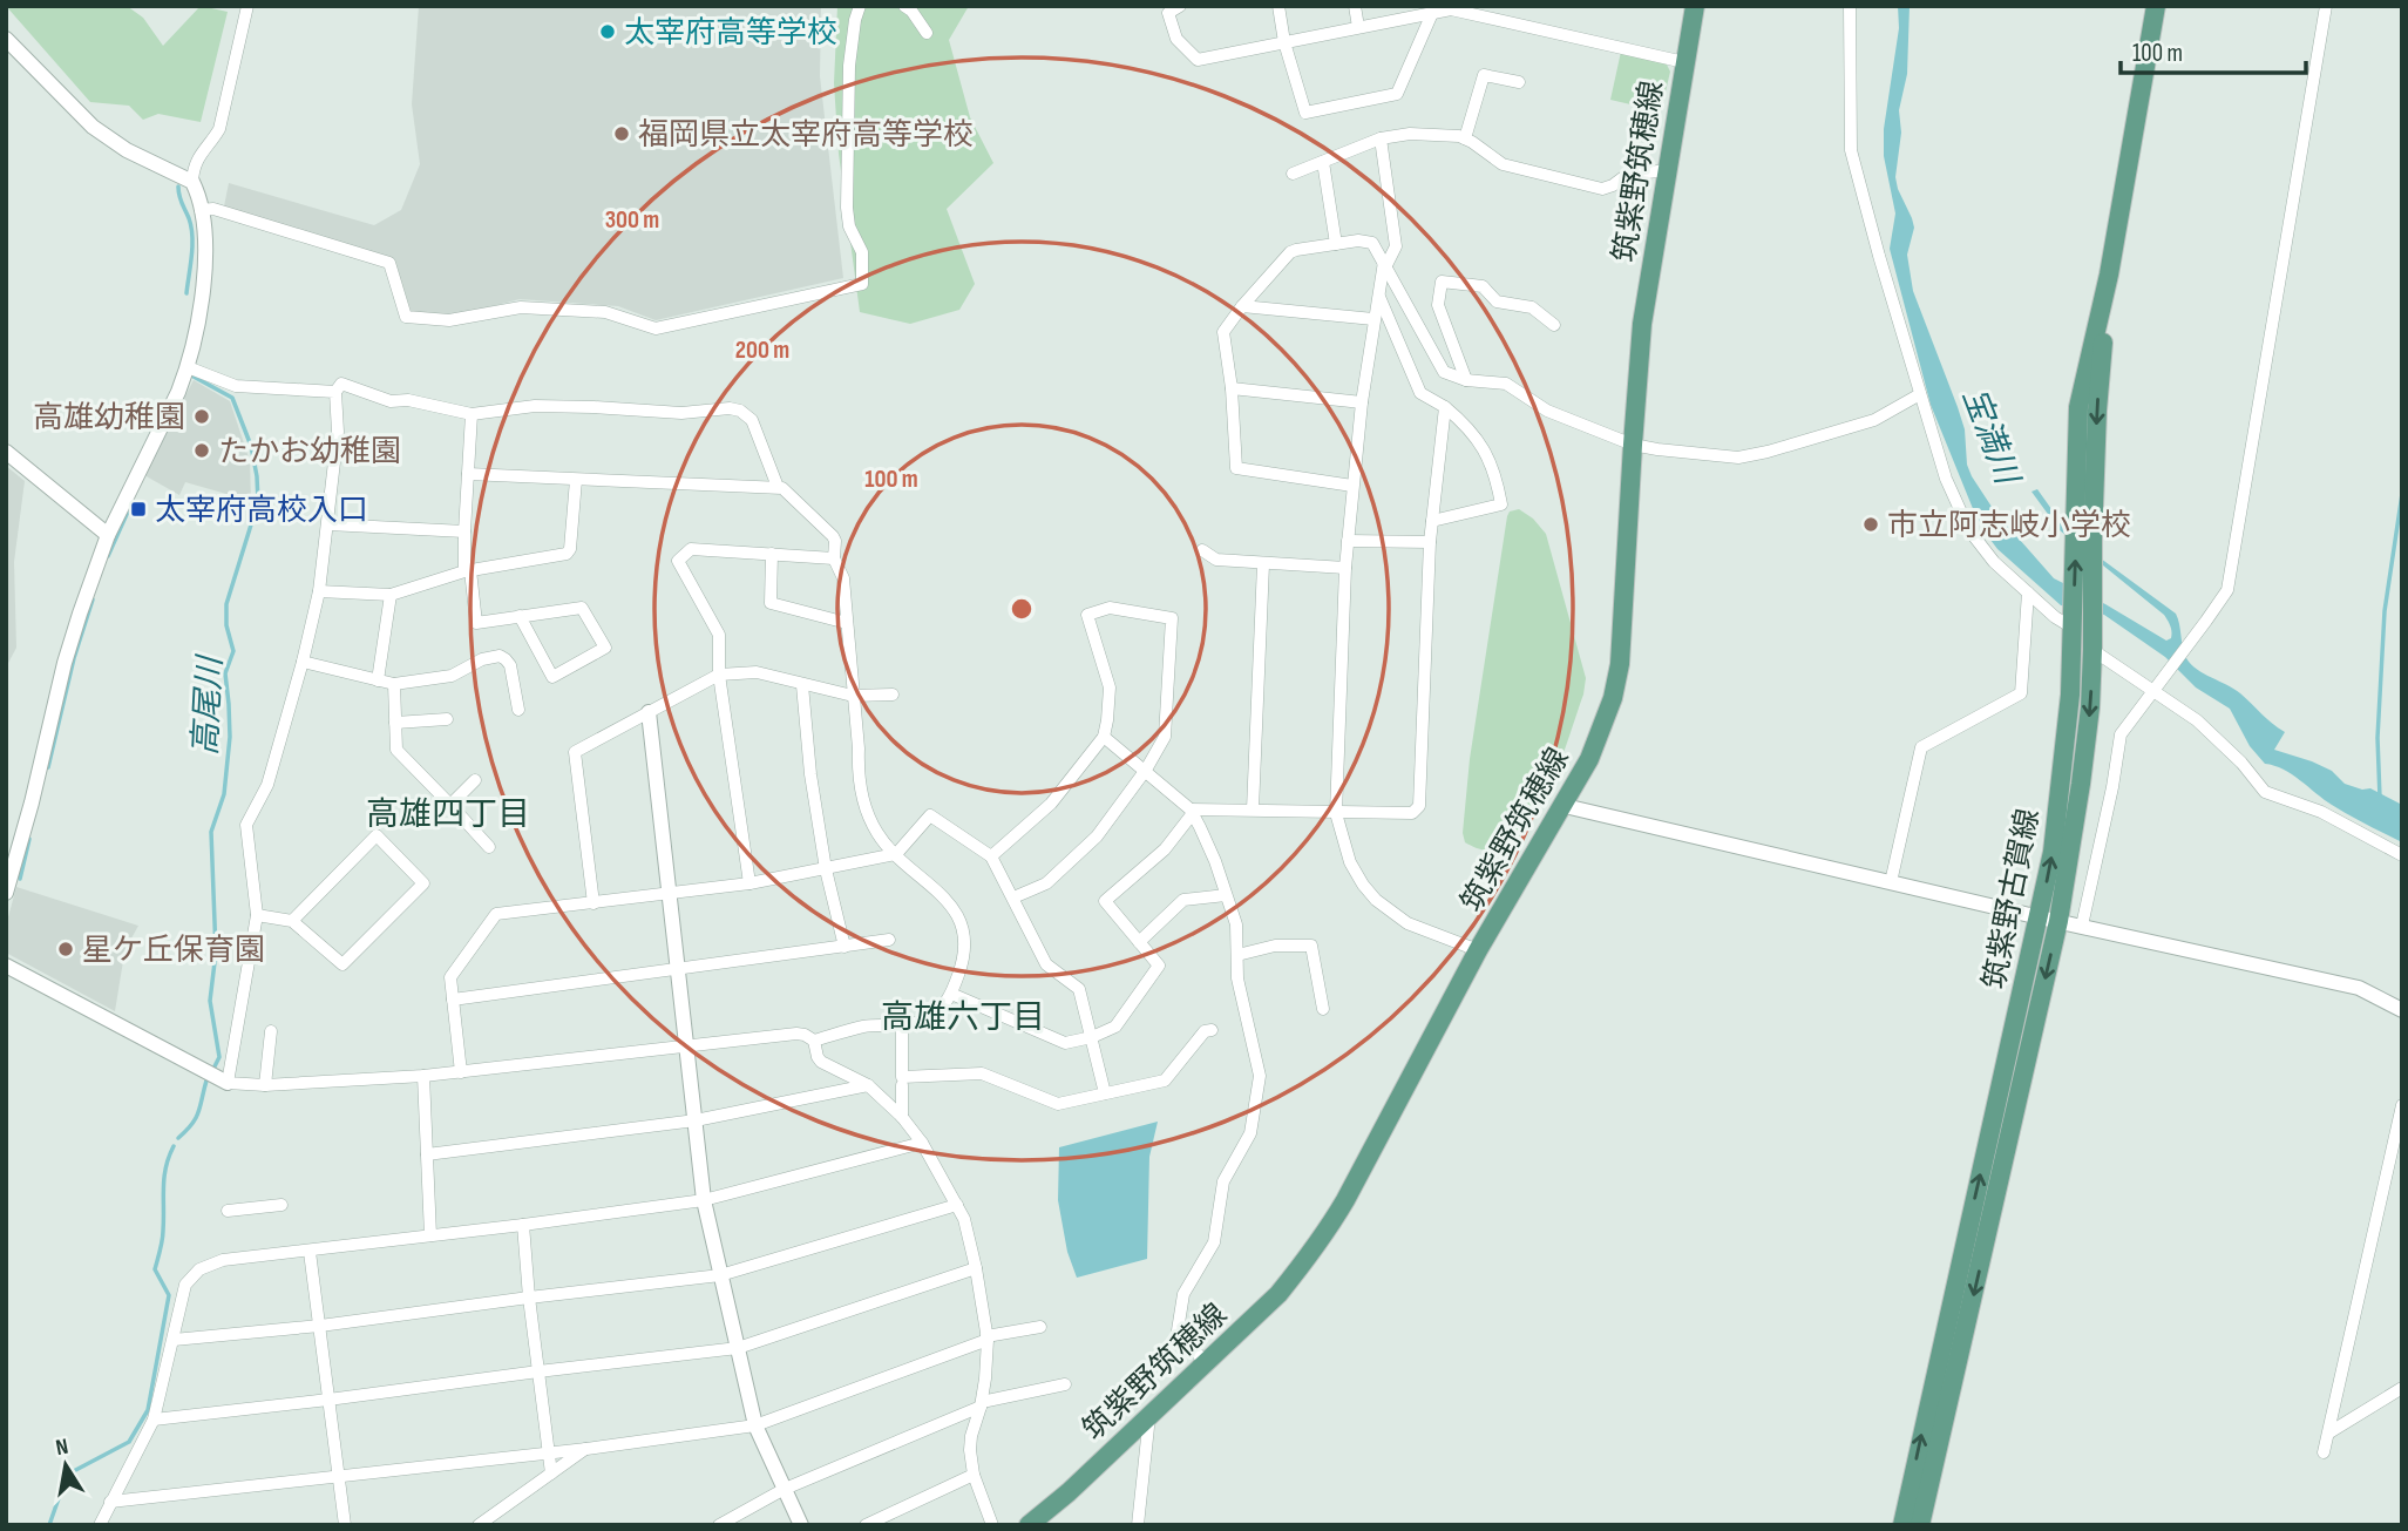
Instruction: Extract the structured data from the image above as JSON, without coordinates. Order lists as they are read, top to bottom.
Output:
{
  "streets": {
    "main road": ["筑紫野筑穂線", "筑紫野古賀線"]
  },
  "districts": ["高雄四丁目", "高雄六丁目"],
  "water": ["宝満川", "高尾川"],
  "places": {
    "other": [
      "太宰府高等学校",
      "福岡県立太宰府高等学校",
      "高雄幼稚園",
      "たかお幼稚園",
      "市立阿志岐小学校",
      "星ケ丘保育園"
    ],
    "transit": ["太宰府高校入口"]
  },
  "scale_bar": "100 m",
  "north": "top",
  "rings": ["300 m", "200 m", "100 m"]
}
